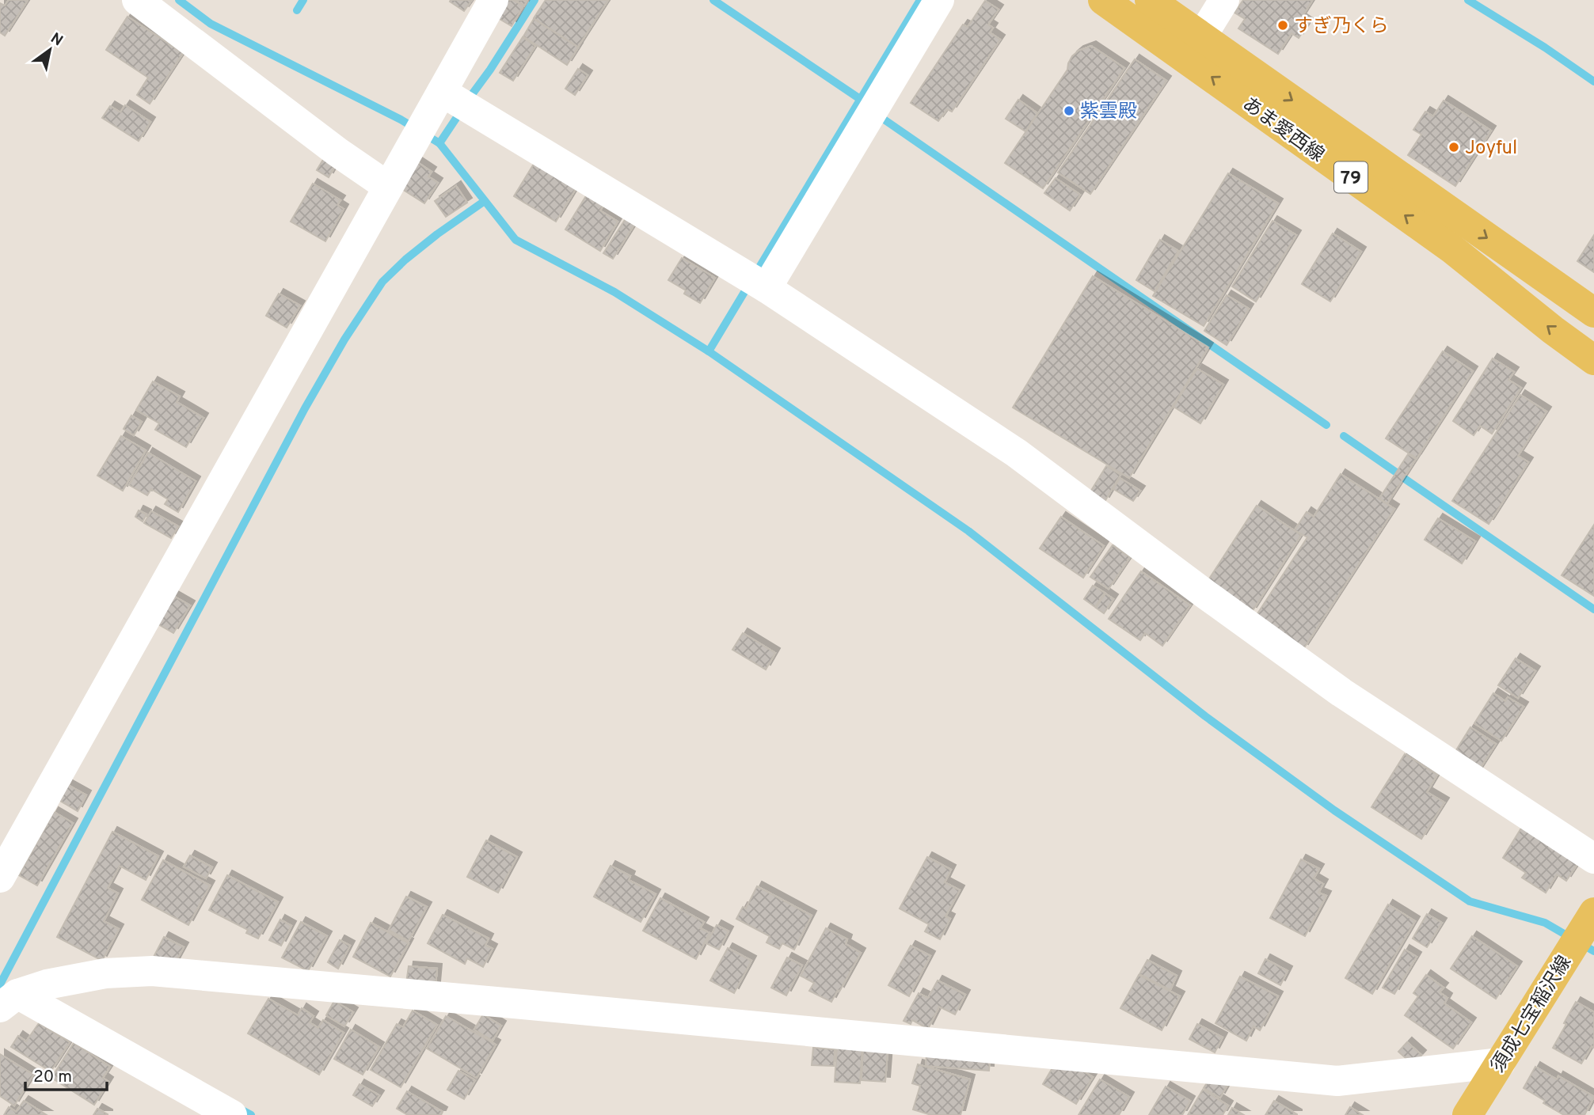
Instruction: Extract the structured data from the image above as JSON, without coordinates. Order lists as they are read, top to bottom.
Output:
{
  "streets": {
    "main road": ["あま愛西線", "79", "須成七宝稲沢線"]
  },
  "places": ["すぎ乃くら", "紫雲殿", "Joyful"],
  "scale_bar": "20 m",
  "north": "top right"
}
